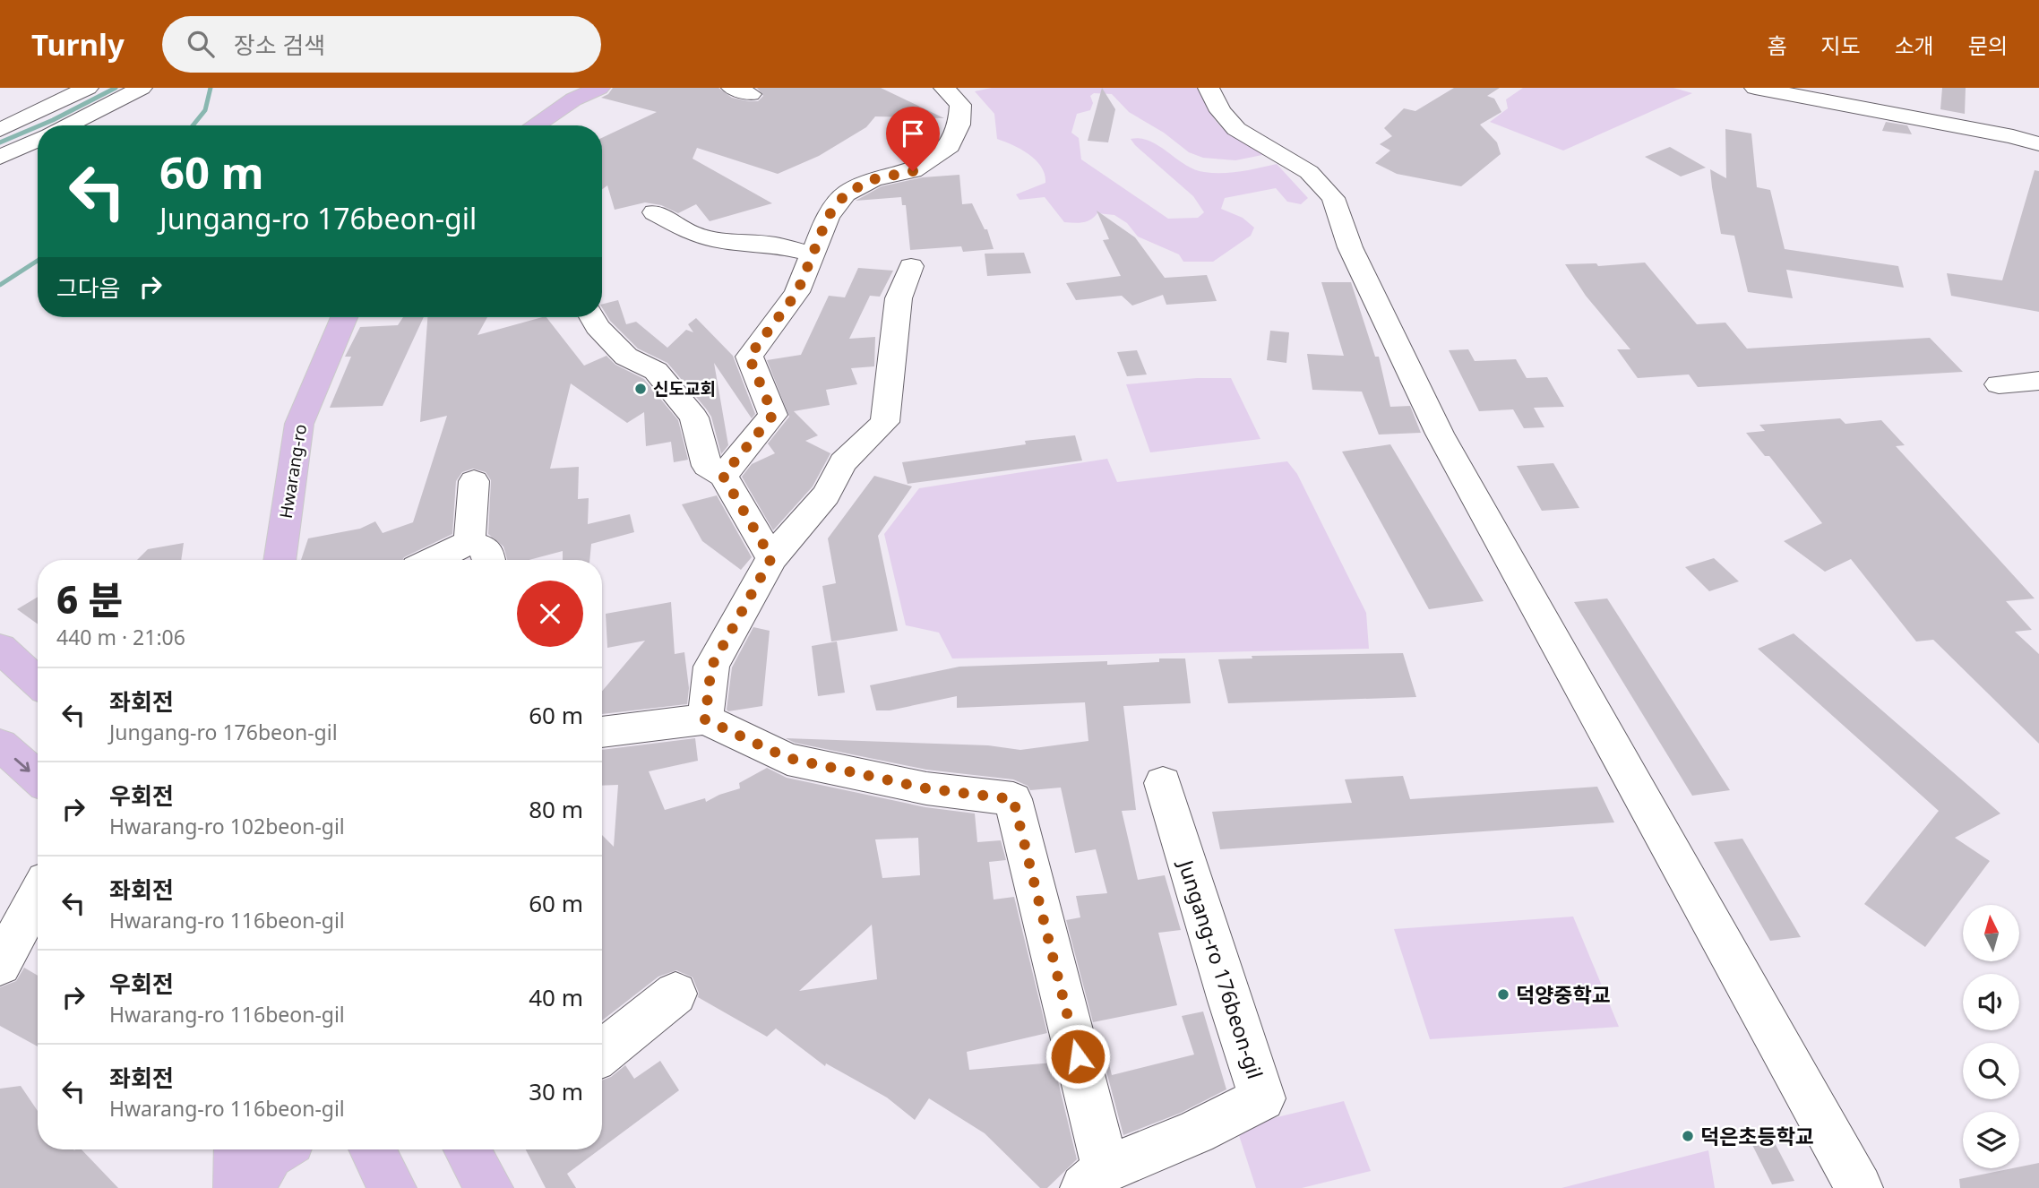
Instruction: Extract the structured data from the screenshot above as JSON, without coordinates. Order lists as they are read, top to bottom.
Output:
{
  "streets": {
    "main road": ["Hwarang-ro"],
    "street": ["Jungang-ro 176beon-gil"]
  },
  "places": ["신도교회", "덕양중학교", "덕은초등학교"],
  "north": "top",
  "page": {
    "header": "Turnly",
    "search": "장소 검색",
    "nav": [
      "홈",
      "지도",
      "소개",
      "문의"
    ],
    "turn": ["60 m", "Jungang-ro 176beon-gil"],
    "then": "그다음",
    "heading": ["6 분", "440 m · 21:06"],
    "list": [
      {
        "name": "좌회전",
        "note": "Jungang-ro 176beon-gil",
        "value": "60 m"
      },
      {
        "name": "우회전",
        "note": "Hwarang-ro 102beon-gil",
        "value": "80 m"
      },
      {
        "name": "좌회전",
        "note": "Hwarang-ro 116beon-gil",
        "value": "60 m"
      },
      {
        "name": "우회전",
        "note": "Hwarang-ro 116beon-gil",
        "value": "40 m"
      },
      {
        "name": "좌회전",
        "note": "Hwarang-ro 116beon-gil",
        "value": "30 m"
      }
    ]
  }
}
